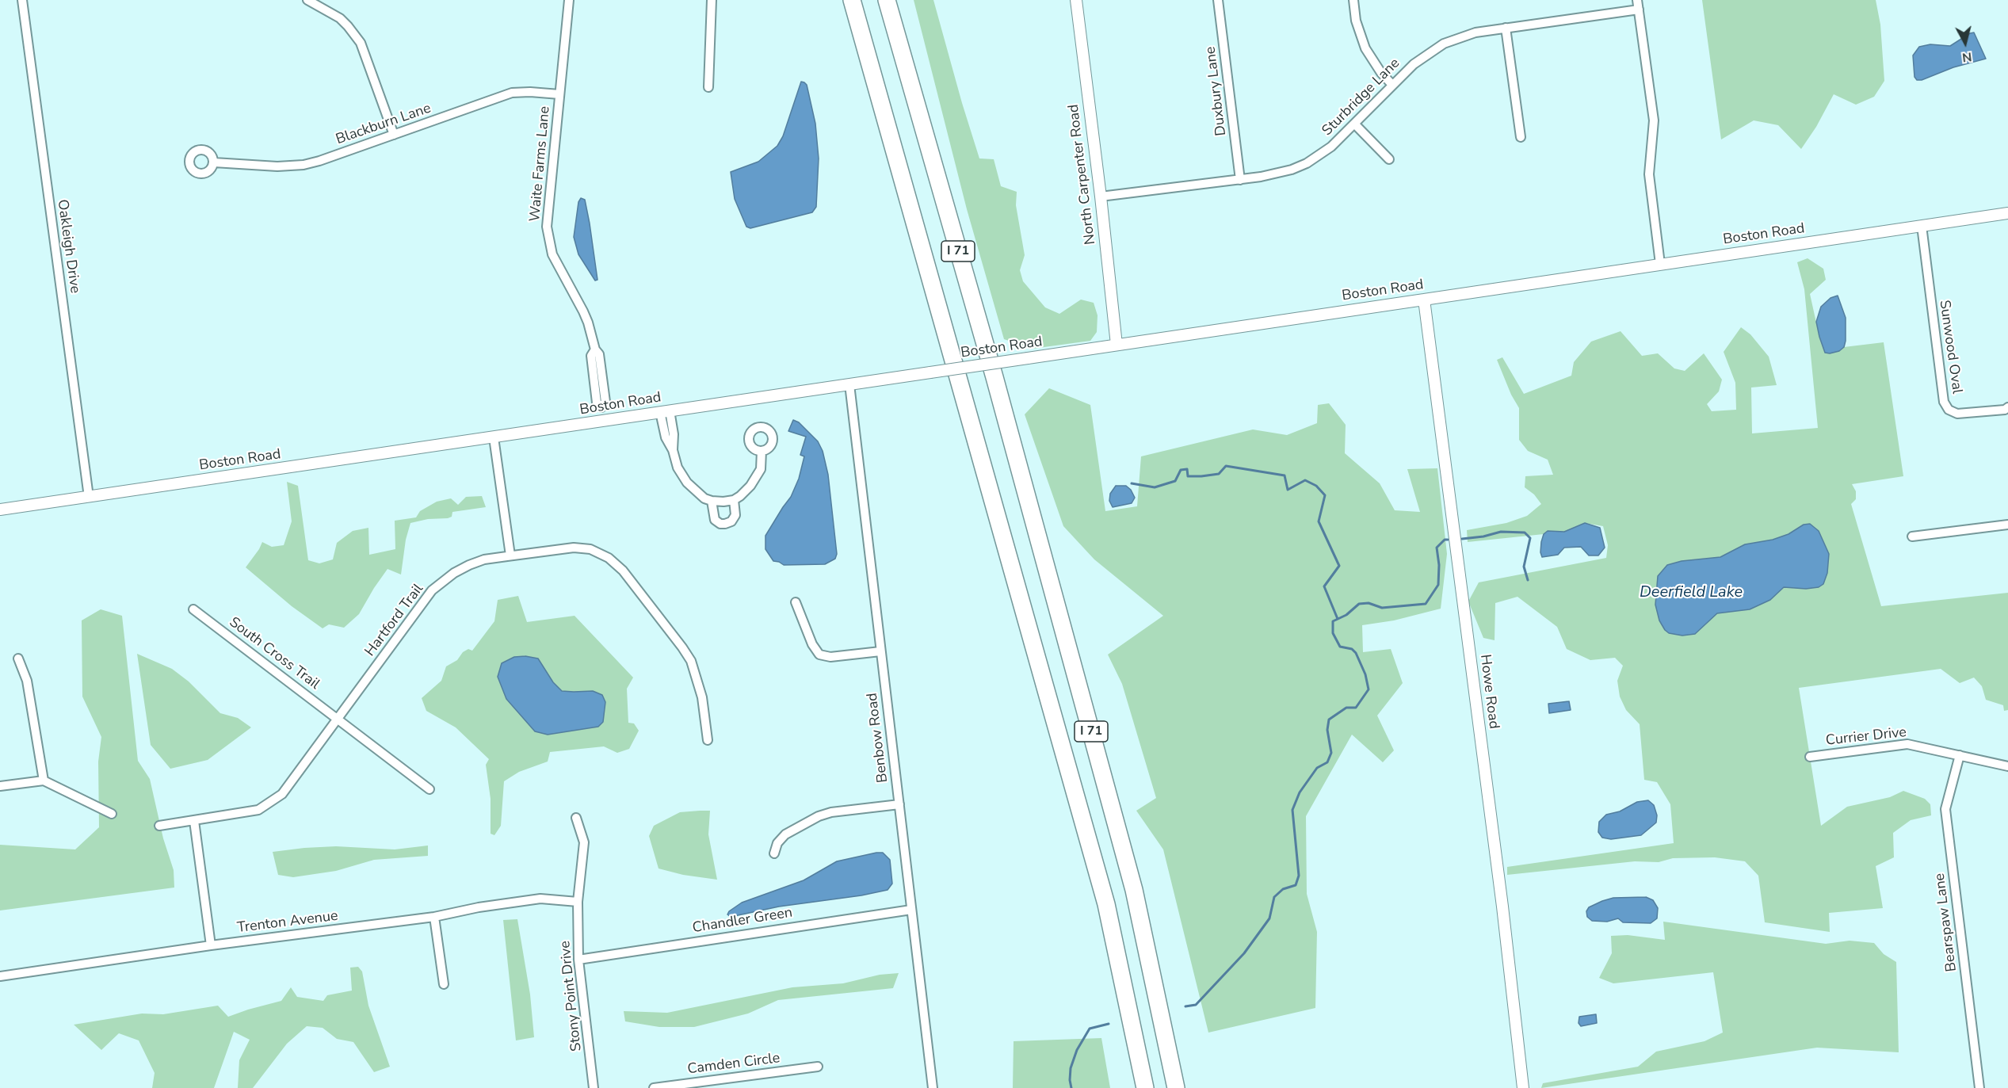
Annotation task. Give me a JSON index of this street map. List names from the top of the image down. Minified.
{"streets":{"highway":["I 71"],"street":["Duxbury Lane","Sturbridge Lane","Blackburn Lane","Waite Farms Lane","North Carpenter Road","Boston Road","Oakleigh Drive","Sunwood Oval","Hartford Trail","South Cross Trail","Howe Road","Currier Drive","Benbow Road","Chandler Green","Trenton Avenue","Bearspaw Lane","Stony Point Drive","Camden Circle"]},"crossings":[["Duxbury Lane","Sturbridge Lane"],["Sturbridge Lane","North Carpenter Road"],["Blackburn Lane","Waite Farms Lane"],["Waite Farms Lane","Boston Road"],["North Carpenter Road","Boston Road"],["Boston Road","Oakleigh Drive"],["Boston Road","Sunwood Oval"],["Boston Road","Howe Road"],["Boston Road","Benbow Road"],["Hartford Trail","South Cross Trail"],["Currier Drive","Bearspaw Lane"],["Benbow Road","Chandler Green"],["Chandler Green","Stony Point Drive"],["Trenton Avenue","Stony Point Drive"]],"water":["Deerfield Lake"],"north":"bottom"}
